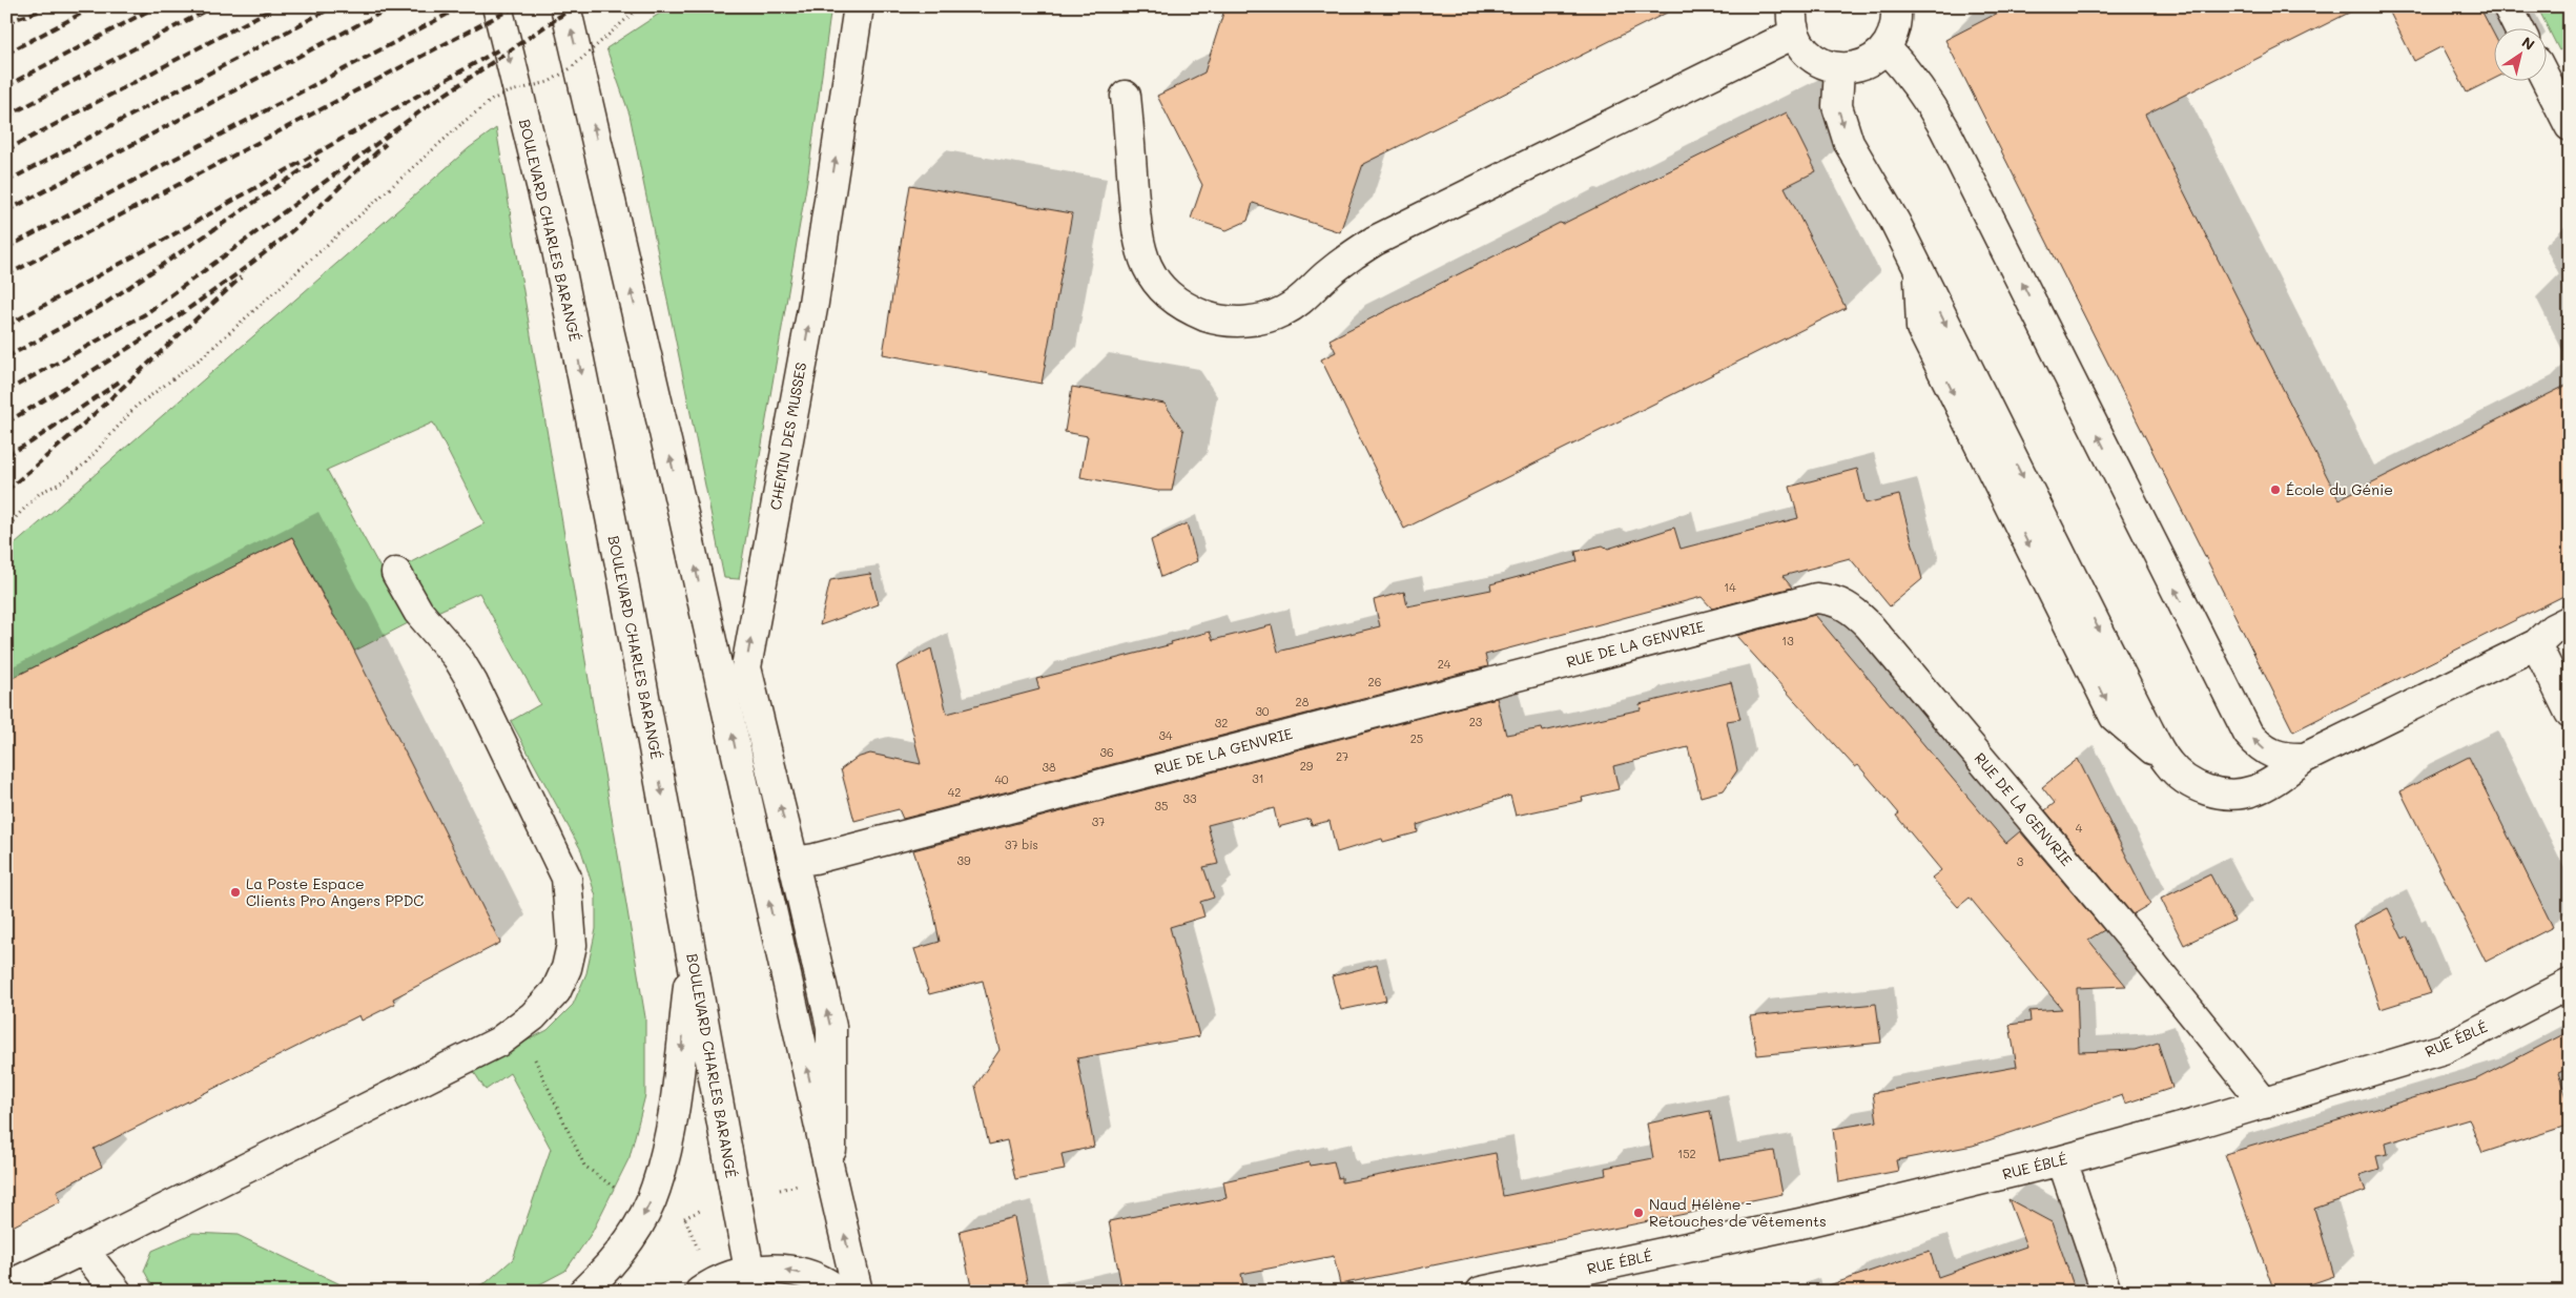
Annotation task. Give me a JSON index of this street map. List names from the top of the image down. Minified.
{"streets":{"main road":["BOULEVARD CHARLES BARANGÉ","CHEMIN DES MUSSES","RUE DE LA GENVRIE","RUE ÉBLÉ"]},"crossings":[["CHEMIN DES MUSSES","RUE DE LA GENVRIE"],["RUE DE LA GENVRIE","RUE ÉBLÉ"]],"places":["École du Génie","La Poste Espace Clients Pro Angers PPDC","Naud Hélène - Retouches de vêtements"],"house_numbers":["14","13","24","26","28","30","23","32","34","25","36","27","29","38","31","40","42","33","35","37","4","37 bis","39","3","152"],"north":"top right"}
